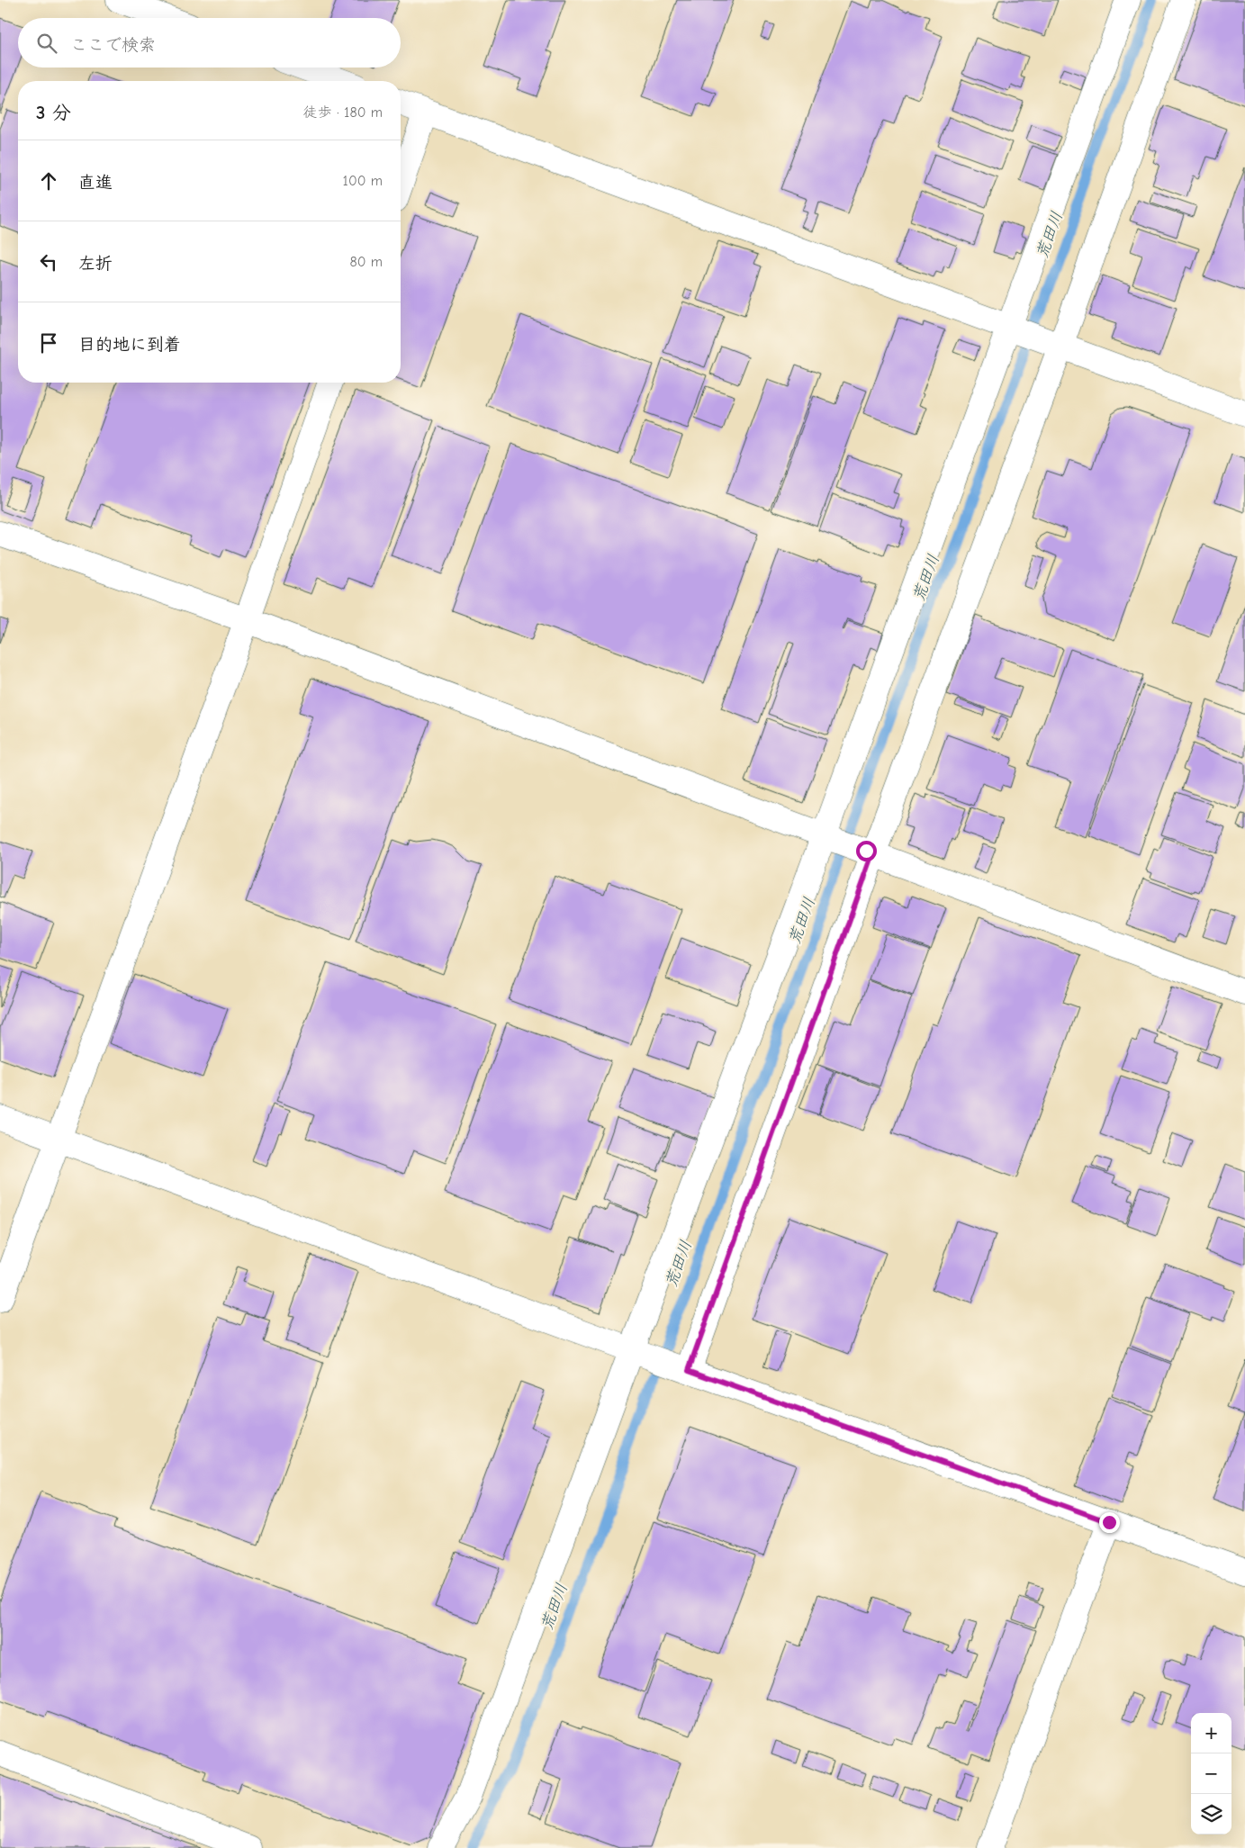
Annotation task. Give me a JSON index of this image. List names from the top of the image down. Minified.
{"water":["荒田川"],"page":{"search":"ここで検索","heading":["3 分","徒歩 · 180 m"],"list":[["直進","100 m"],["左折","80 m"],"目的地に到着"],"map_buttons":["+","−"]}}
